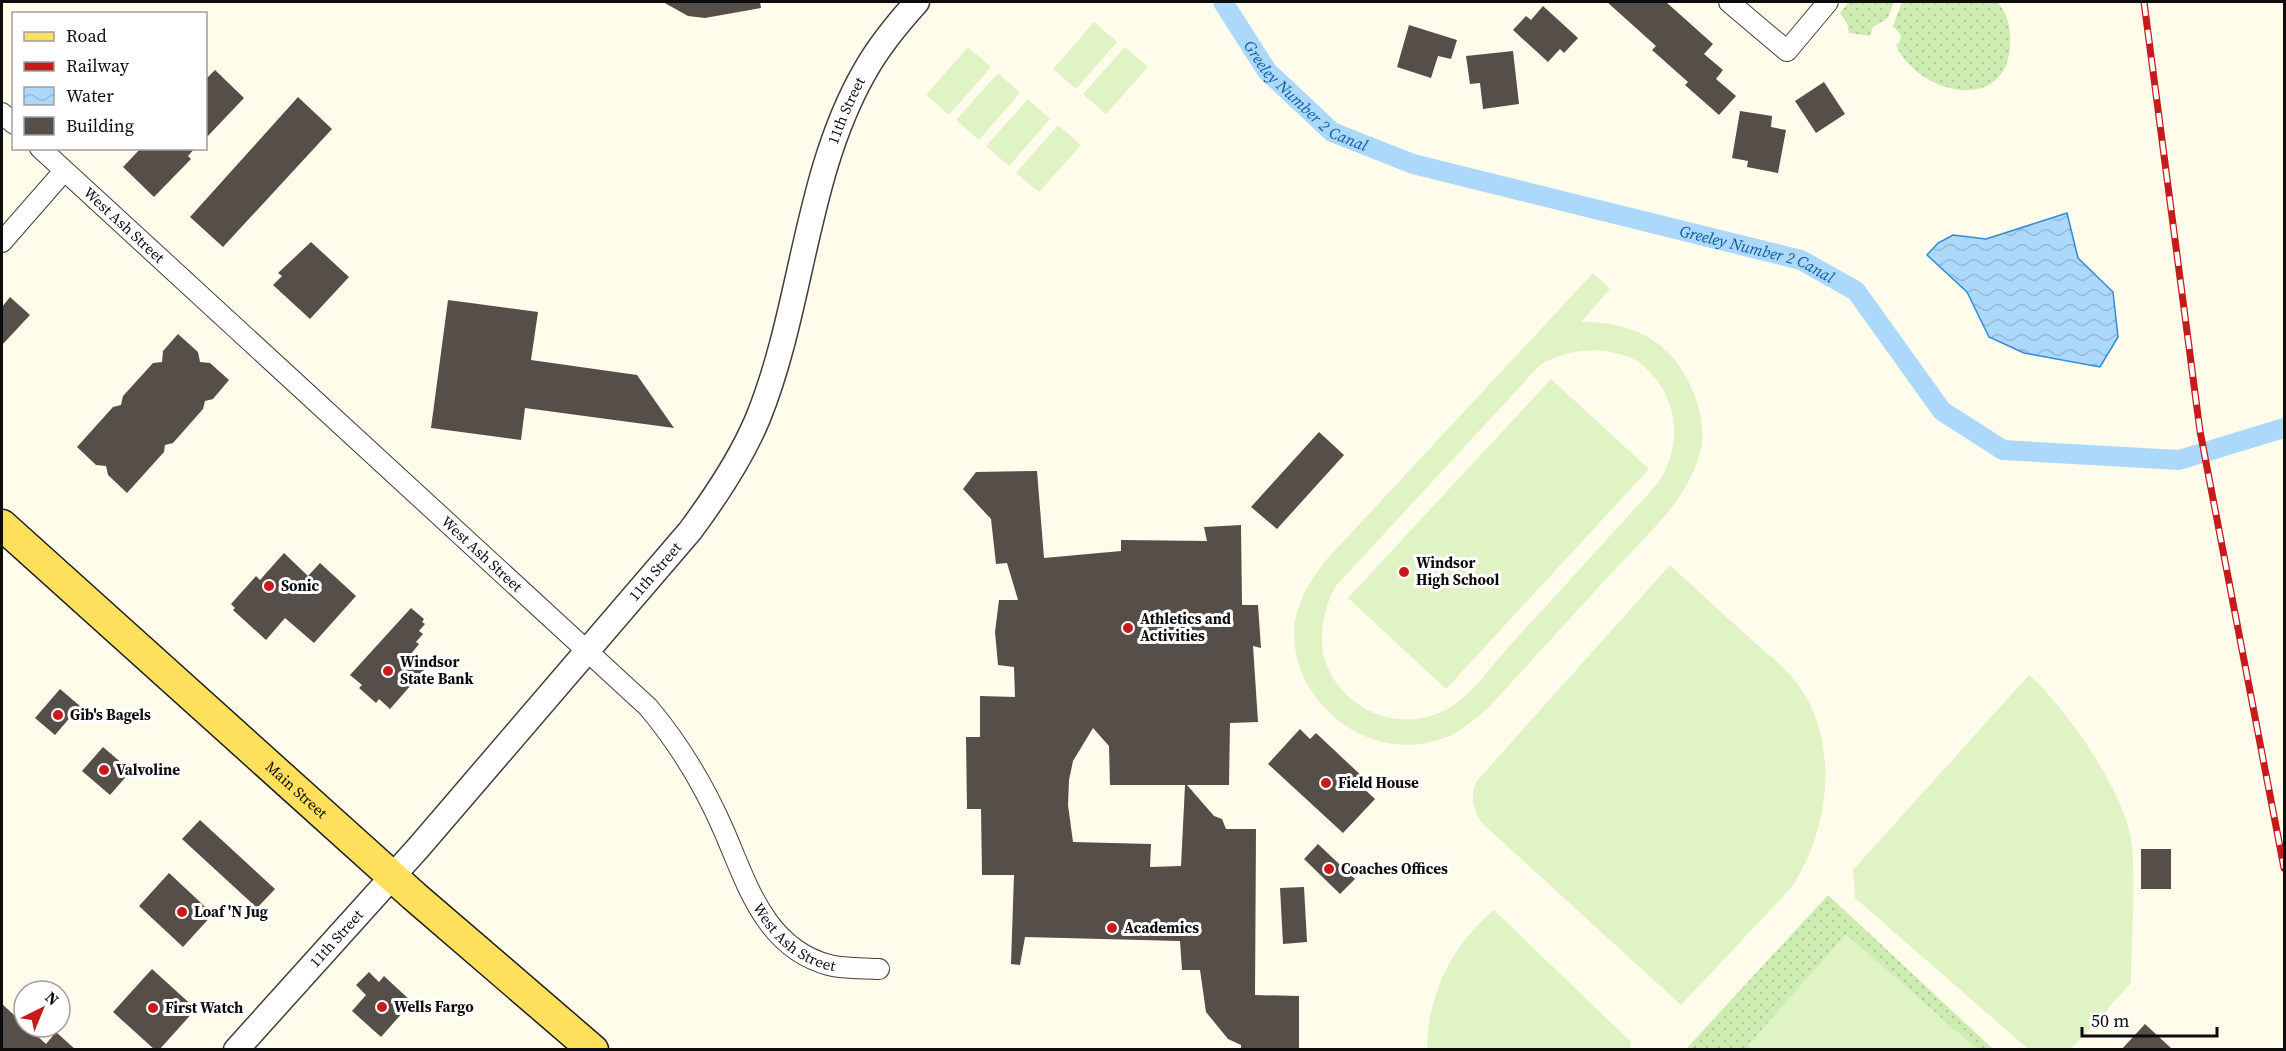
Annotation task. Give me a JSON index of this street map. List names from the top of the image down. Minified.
{"streets":{"main road":["Main Street"],"street":["11th Street","West Ash Street"]},"crossings":[["11th Street","West Ash Street"],["11th Street","Main Street"]],"water":["Greeley Number 2 Canal"],"places":["Windsor High School","Sonic","Athletics and Activities","Windsor State Bank","Gib's Bagels","Valvoline","Field House","Coaches Offices","Loaf 'N Jug","Academics","Wells Fargo","First Watch"],"legend":["Road","Railway","Water","Building"],"scale_bar":"50 m","north":"top right"}
